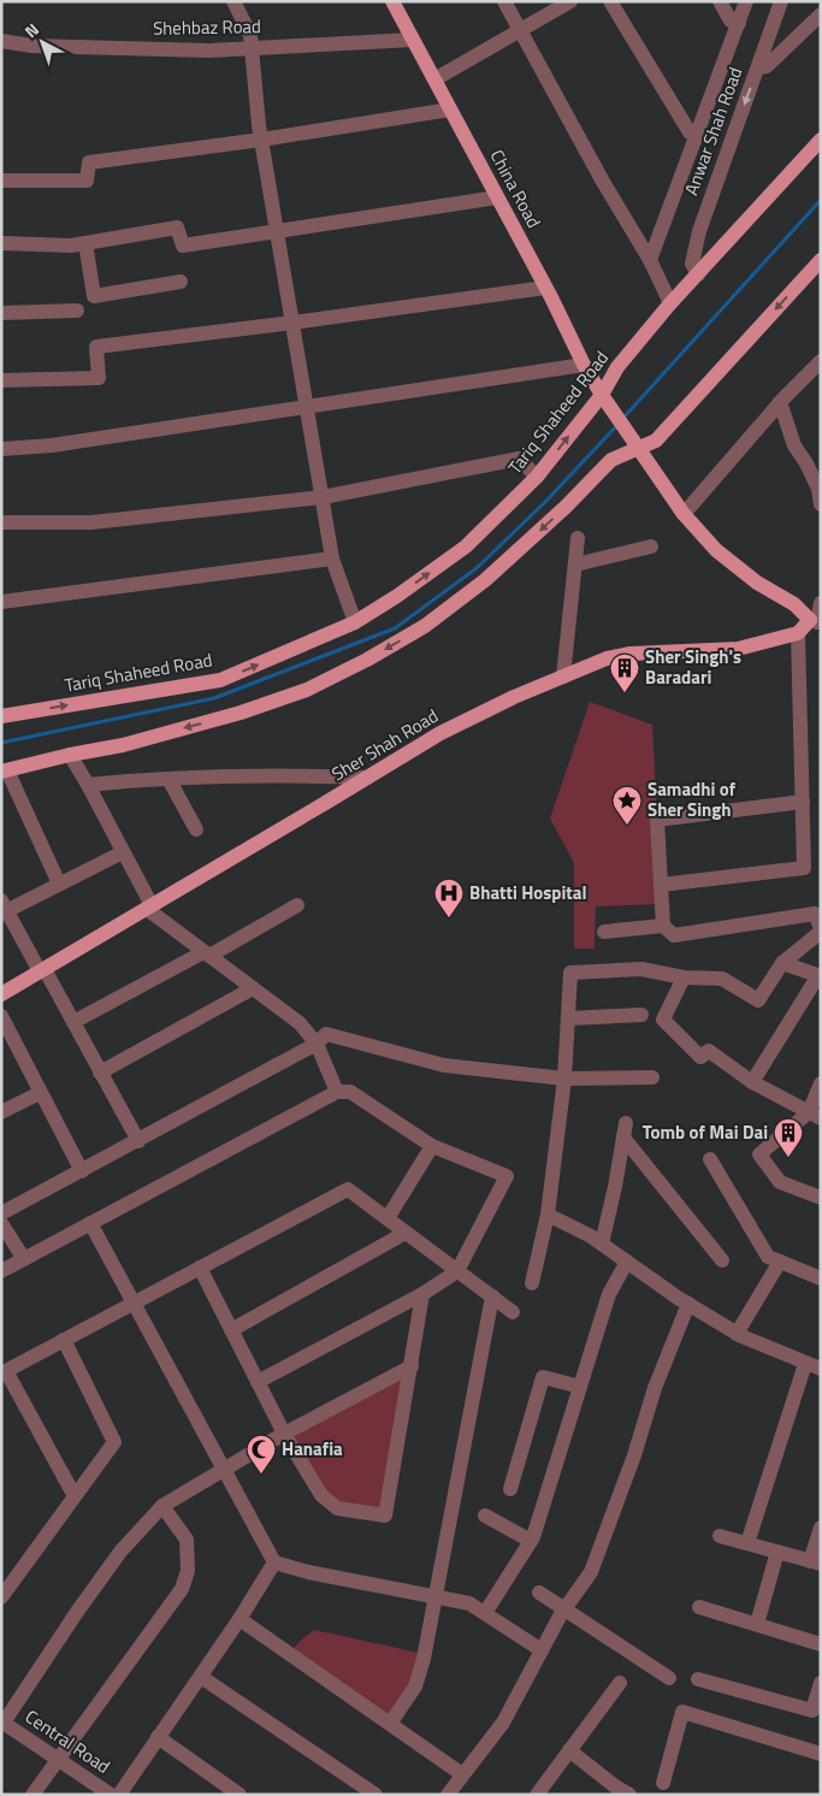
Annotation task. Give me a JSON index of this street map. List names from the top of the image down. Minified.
{"streets":{"main road":["China Road","Tariq Shaheed Road","Sher Shah Road"],"street":["Shehbaz Road","Anwar Shah Road","Central Road"]},"crossings":[["Shehbaz Road","China Road"],["Anwar Shah Road","Tariq Shaheed Road"],["China Road","Tariq Shaheed Road"]],"places":{"building":["Sher Singh's Baradari","Tomb of Mai Dai"],"place":["Samadhi of Sher Singh"],"hospital":["Bhatti Hospital"],"mosque":["Hanafia"]},"north":"top left"}
